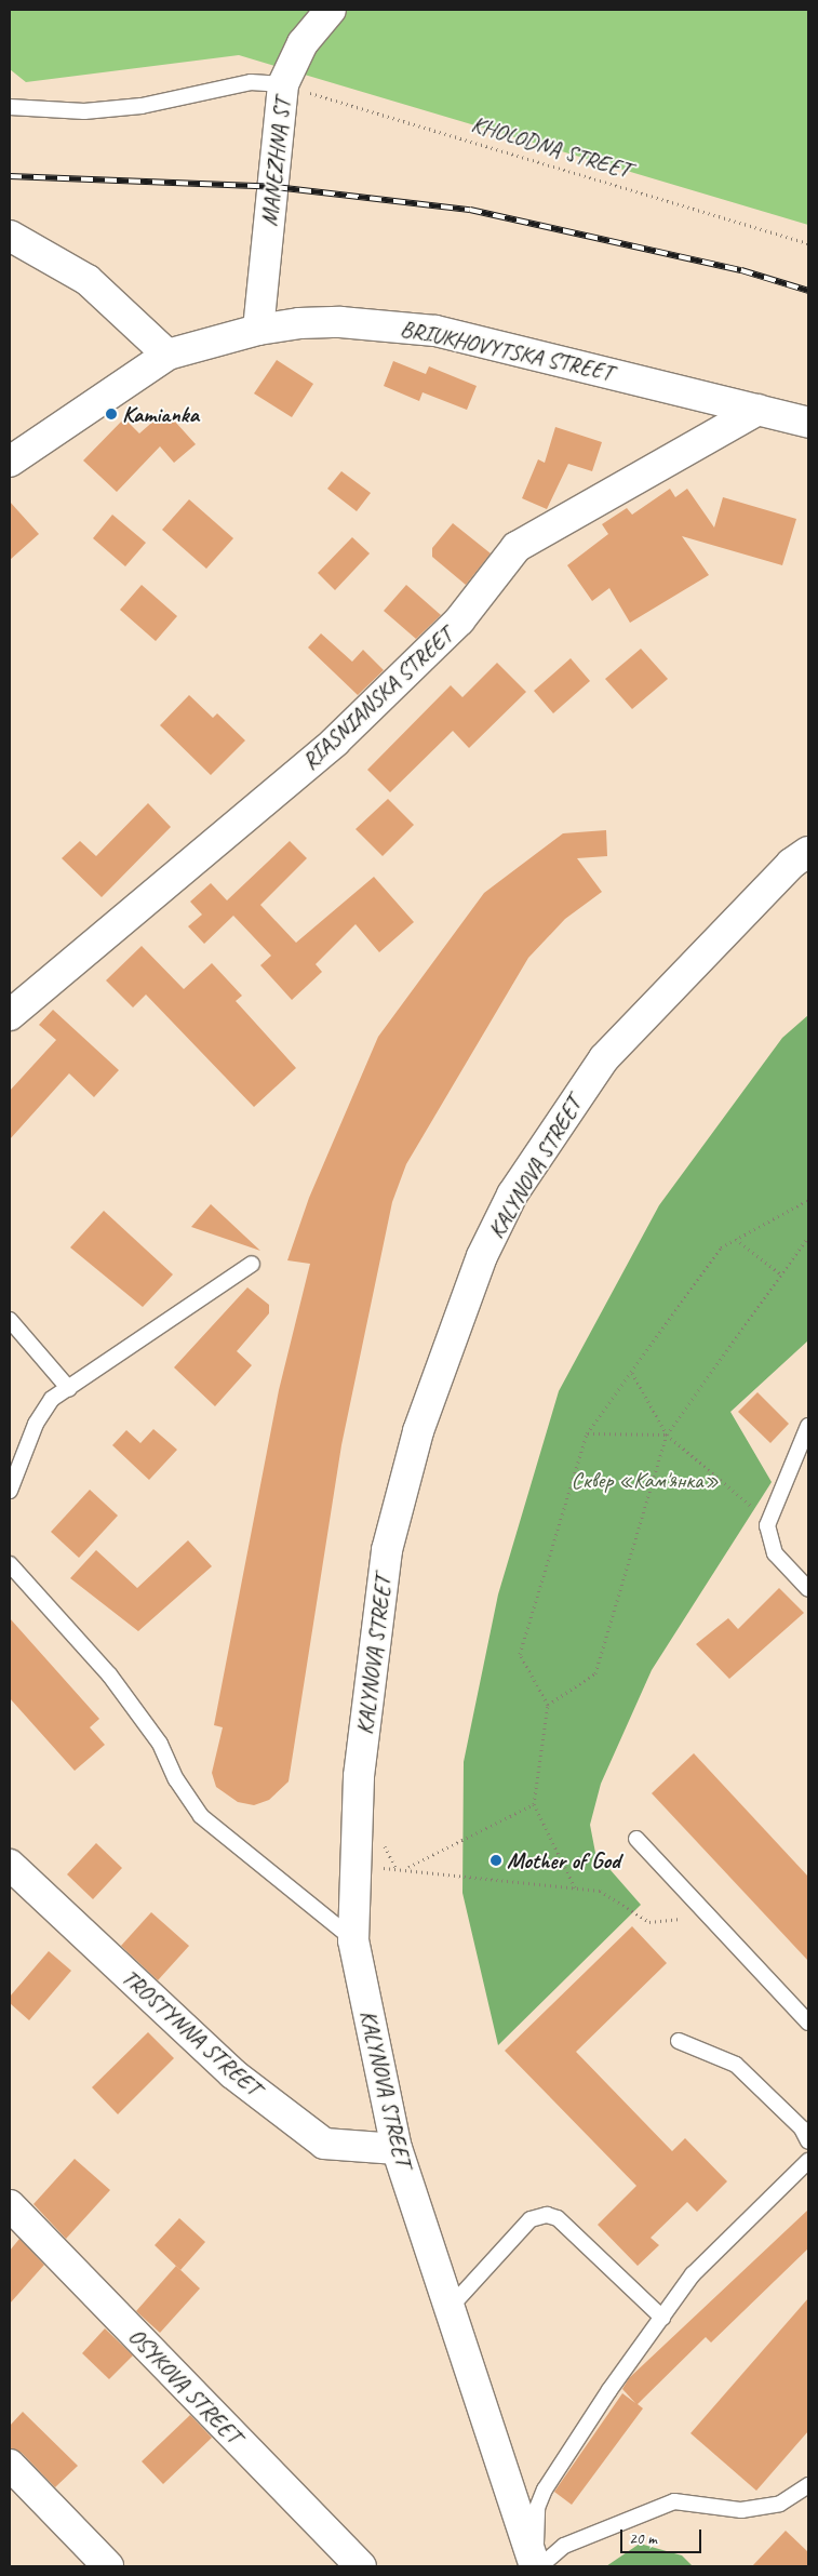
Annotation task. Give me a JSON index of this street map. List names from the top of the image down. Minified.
{"streets":{"street":["MANEZHNA ST","BRIUKHOVYTSKA STREET","RIASNIANSKA STREET","KALYNOVA STREET","TROSTYNNA STREET","OSYKOVA STREET"],"path":["KHOLODNA STREET"]},"crossings":[["KHOLODNA STREET","MANEZHNA ST"],["MANEZHNA ST","BRIUKHOVYTSKA STREET"],["BRIUKHOVYTSKA STREET","RIASNIANSKA STREET"],["KALYNOVA STREET","TROSTYNNA STREET"]],"parks":["Сквер «Кам'янка»"],"places":["Kamianka","Mother of God"],"scale_bar":"20 m"}
